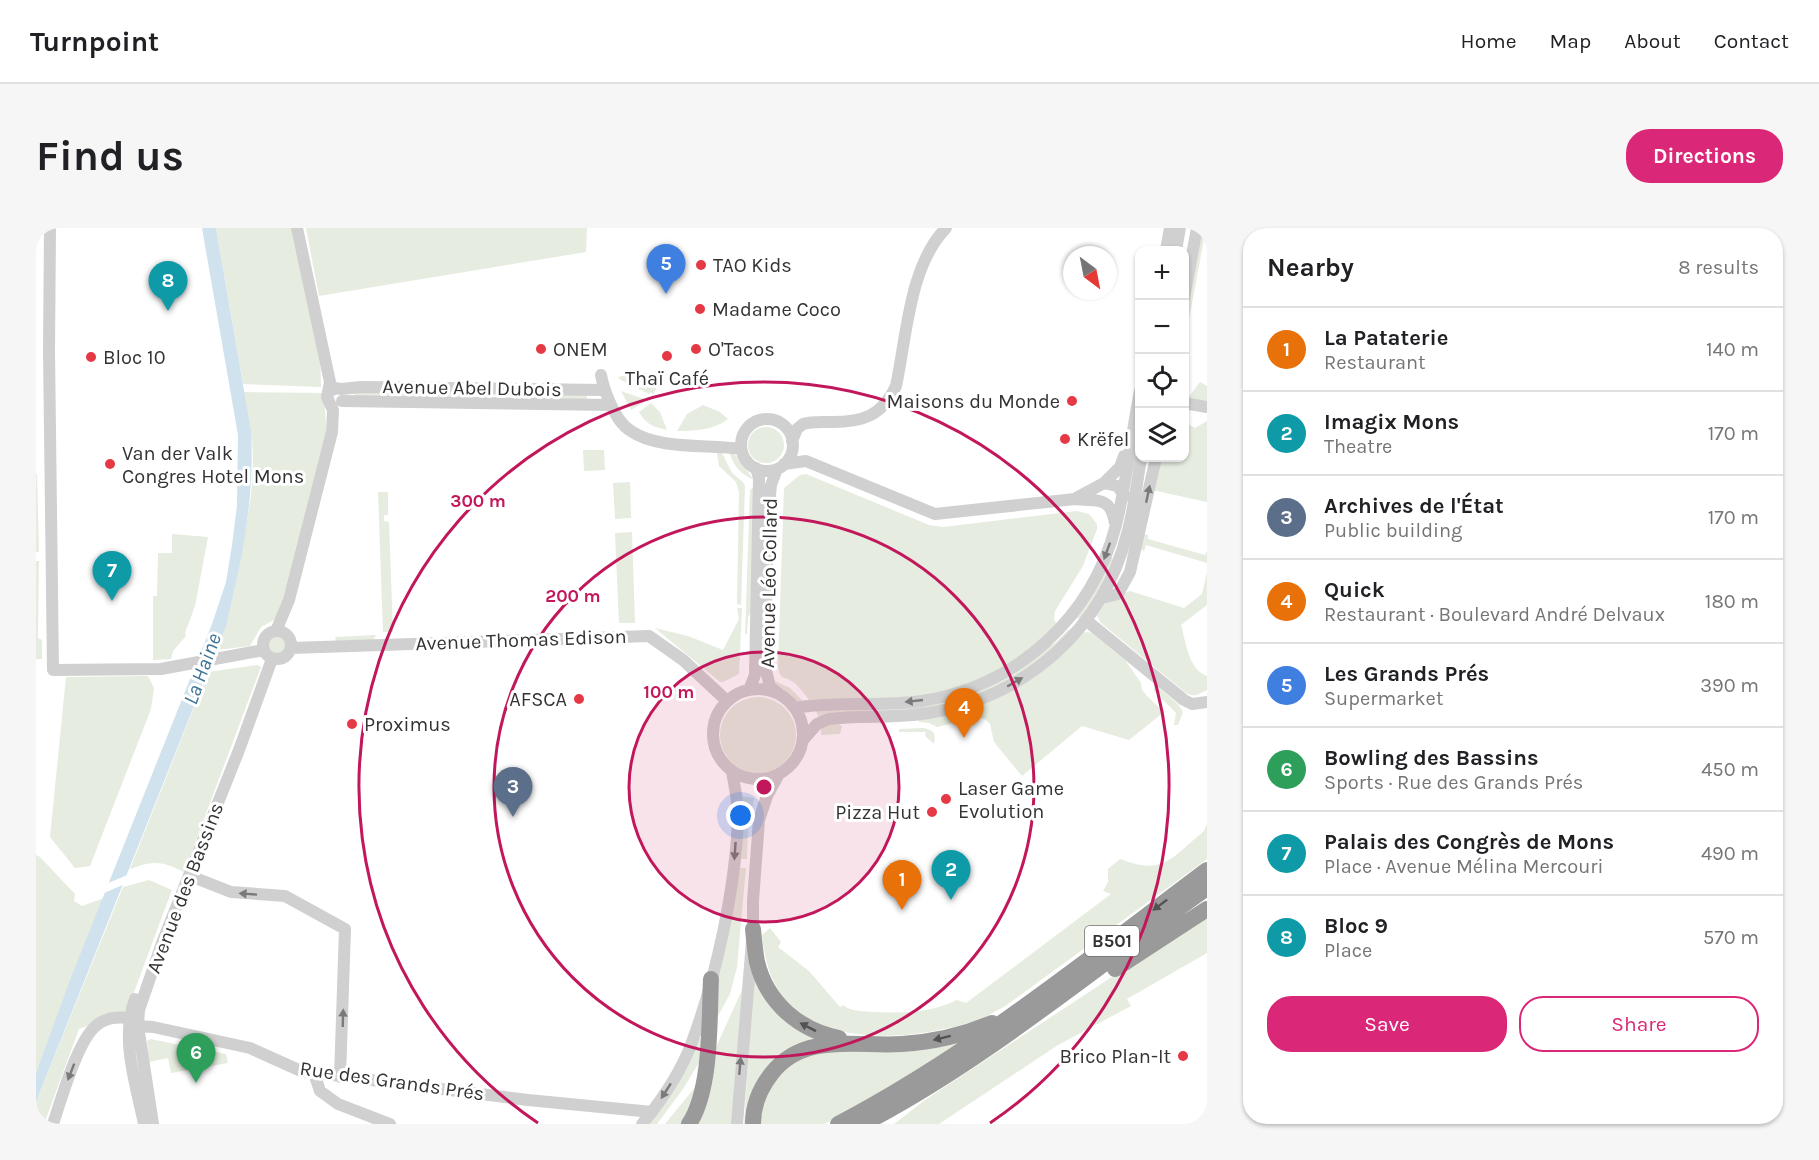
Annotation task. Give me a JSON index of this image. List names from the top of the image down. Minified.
{"streets":{"highway":["B501"],"street":["Avenue Abel Dubois","Avenue Léo Collard","Avenue Thomas Edison","Avenue des Bassins","Rue des Grands Prés"]},"crossings":[["Avenue Abel Dubois","Avenue des Bassins"],["Avenue Léo Collard","Avenue Thomas Edison"],["Avenue Thomas Edison","Avenue des Bassins"],["Avenue des Bassins","Rue des Grands Prés"]],"water":["La Haine"],"places":["TAO Kids","Madame Coco","ONEM","O'Tacos","Thaï Café","Bloc 10","Maisons du Monde","Krëfel","Van der Valk Congres Hotel Mons","AFSCA","Proximus","Laser Game Evolution","Pizza Hut","Brico Plan-It"],"north":"bottom right","page":{"header":"Turnpoint","nav":["Home","Map","About","Contact"],"buttons":["Directions",["Save","Share"]],"title":"Find us","heading":["Nearby","8 results"],"pins":["5","8","7","4","3","2","1","6"],"map_buttons":["+","−"],"list":[{"mark":"1","name":"La Pataterie","note":"Restaurant","value":"140 m"},{"mark":"2","name":"Imagix Mons","note":"Theatre","value":"170 m"},{"mark":"3","name":"Archives de l'État","note":"Public building","value":"170 m"},{"mark":"4","name":"Quick","note":"Restaurant · Boulevard André Delvaux","value":"180 m"},{"mark":"5","name":"Les Grands Prés","note":"Supermarket","value":"390 m"},{"mark":"6","name":"Bowling des Bassins","note":"Sports · Rue des Grands Prés","value":"450 m"},{"mark":"7","name":"Palais des Congrès de Mons","note":"Place · Avenue Mélina Mercouri","value":"490 m"},{"mark":"8","name":"Bloc 9","note":"Place","value":"570 m"}]},"rings":["300 m","200 m","100 m"]}
